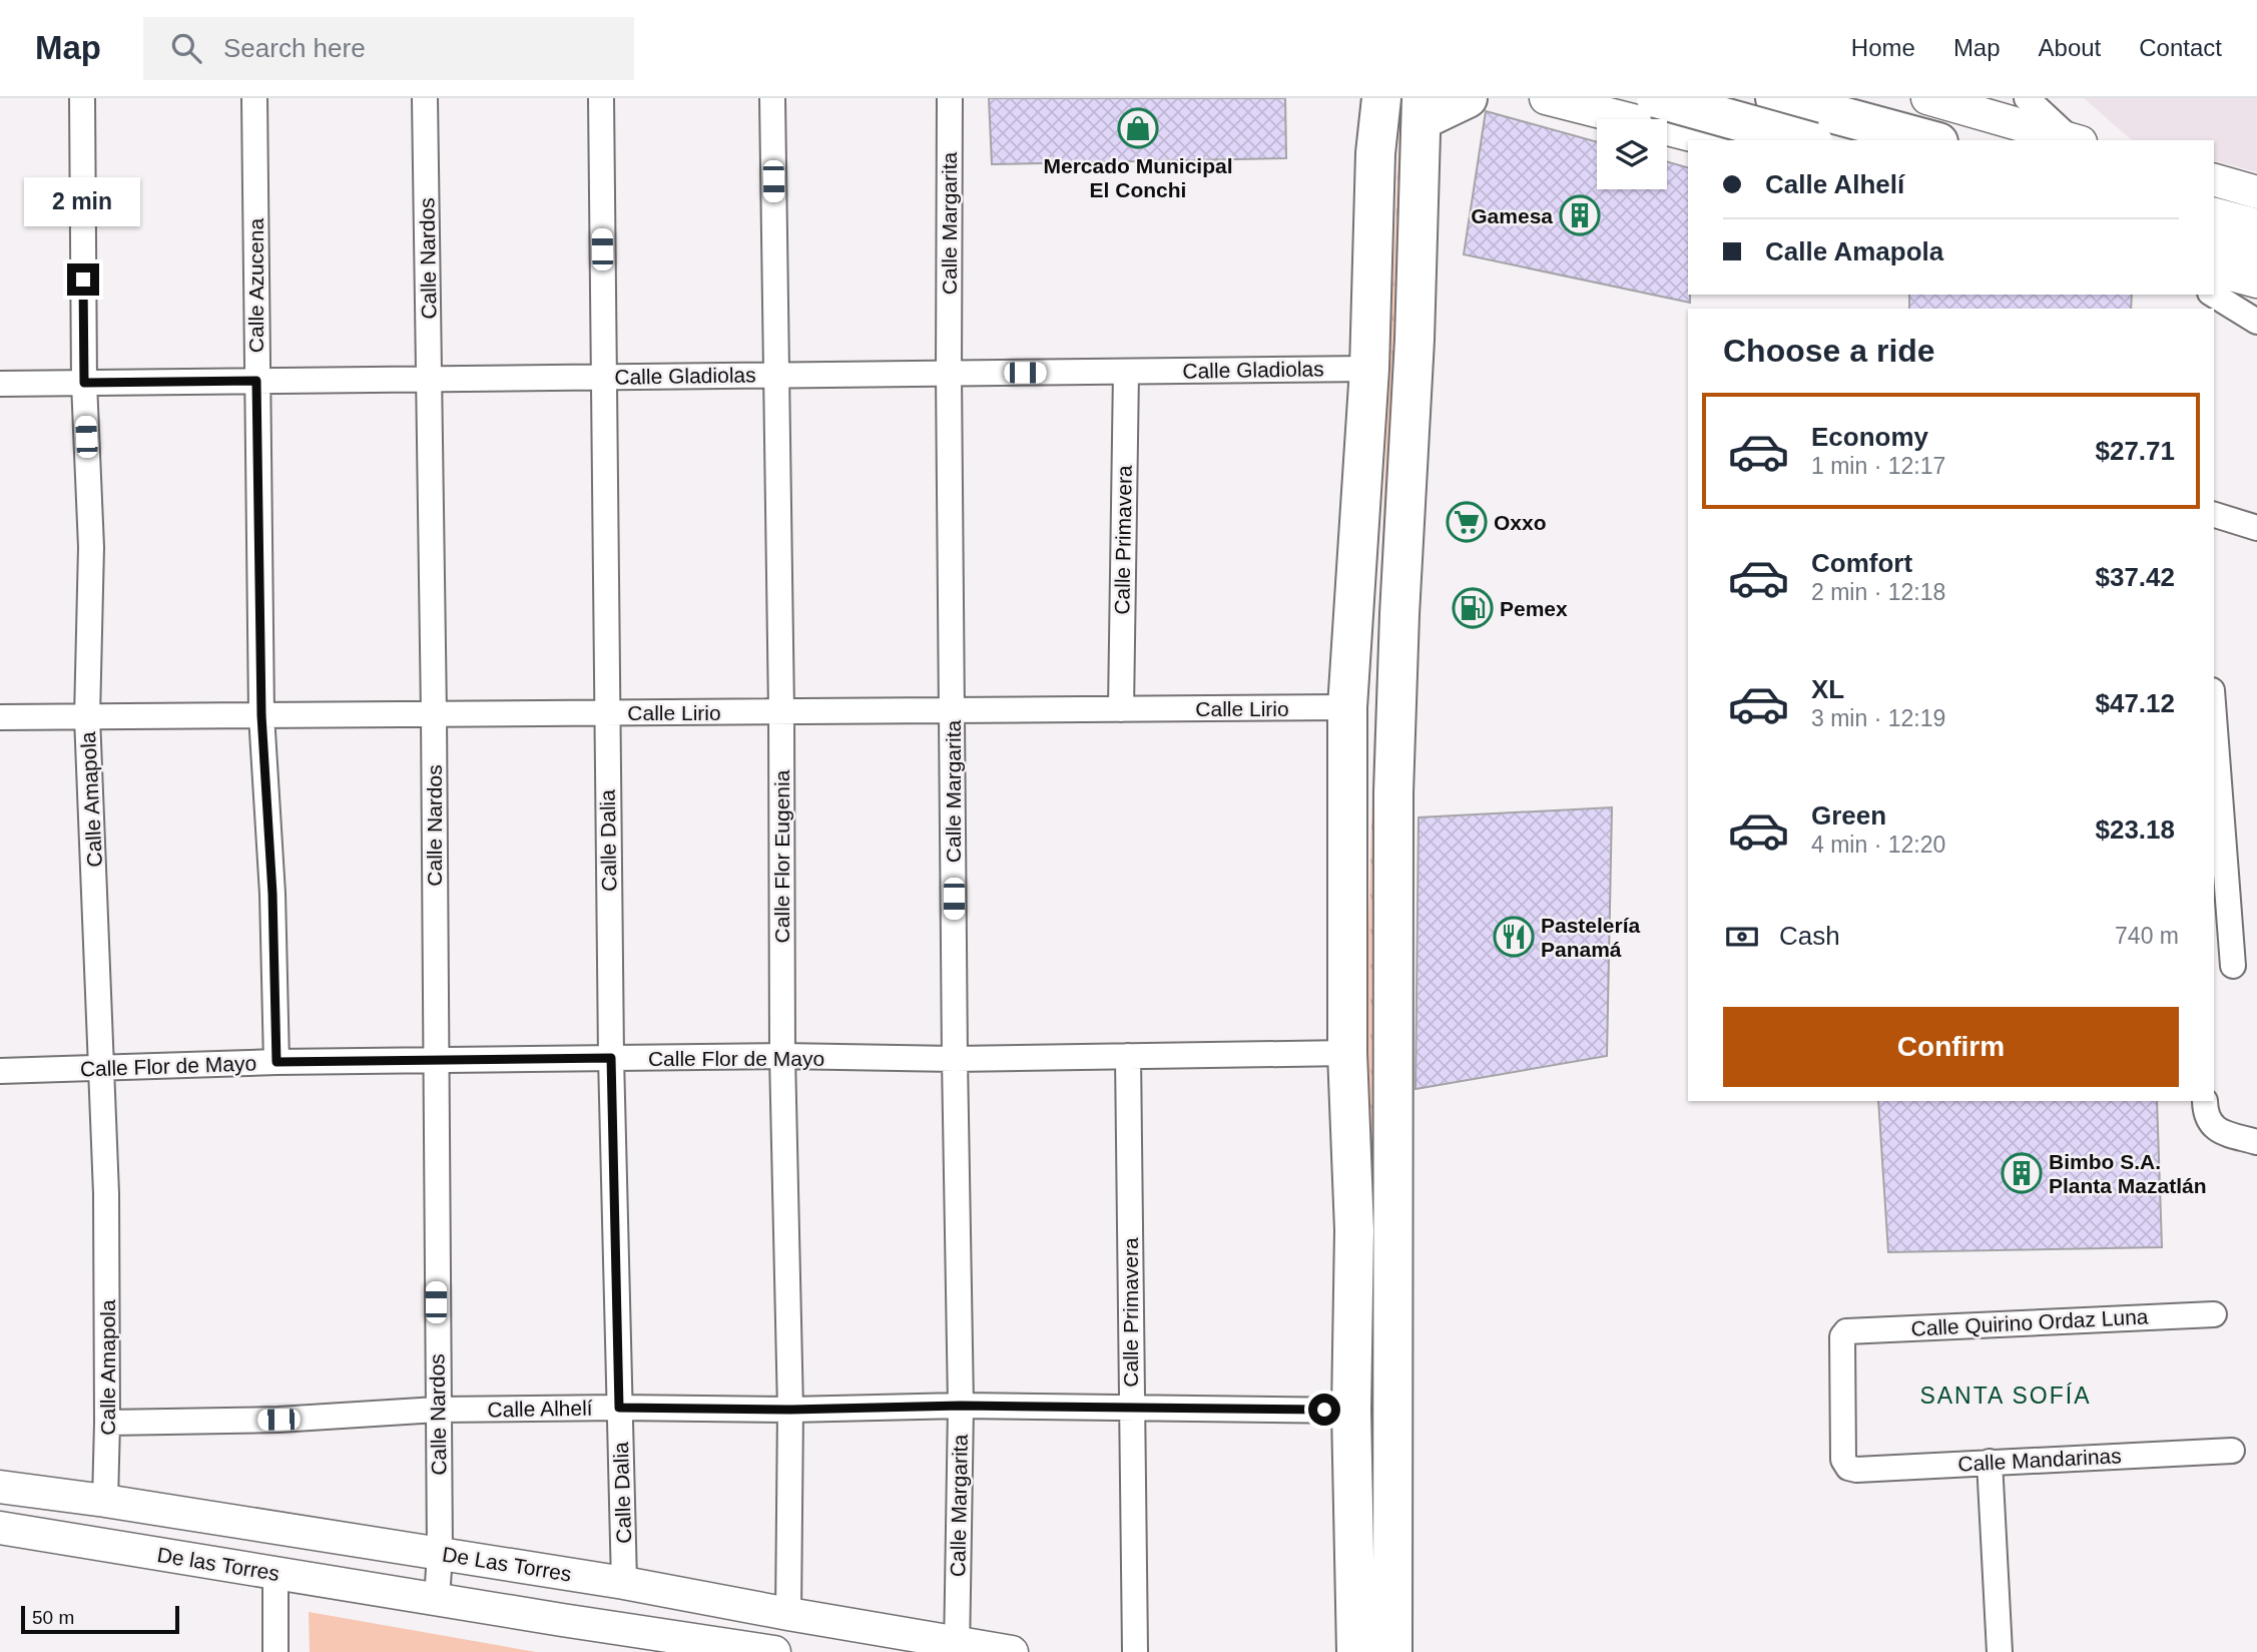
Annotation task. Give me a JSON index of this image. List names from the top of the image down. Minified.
{"streets":{"street":["Calle Margarita","Calle Nardos","Calle Azucena","Calle Gladiolas","Calle Primavera","Calle Lirio","Calle Amapola","Calle Dalia","Calle Flor Eugenia","Calle Flor de Mayo","Calle Quirino Ordaz Luna","Calle Alhelí","Calle Mandarinas","De las Torres","De Las Torres"]},"crossings":[["Calle Margarita","Calle Gladiolas"],["Calle Margarita","Calle Lirio"],["Calle Margarita","Calle Flor de Mayo"],["Calle Margarita","Calle Alhelí"],["Calle Margarita","De Las Torres"],["Calle Nardos","Calle Gladiolas"],["Calle Nardos","Calle Lirio"],["Calle Nardos","Calle Flor de Mayo"],["Calle Nardos","Calle Alhelí"],["Calle Nardos","De las Torres"],["Calle Nardos","De Las Torres"],["Calle Azucena","Calle Gladiolas"],["Calle Azucena","Calle Lirio"],["Calle Azucena","Calle Flor de Mayo"],["Calle Gladiolas","Calle Primavera"],["Calle Gladiolas","Calle Amapola"],["Calle Gladiolas","Calle Dalia"],["Calle Gladiolas","Calle Flor Eugenia"],["Calle Primavera","Calle Lirio"],["Calle Primavera","Calle Flor de Mayo"],["Calle Primavera","Calle Alhelí"],["Calle Lirio","Calle Amapola"],["Calle Lirio","Calle Dalia"],["Calle Lirio","Calle Flor Eugenia"],["Calle Amapola","Calle Flor de Mayo"],["Calle Amapola","Calle Alhelí"],["Calle Amapola","De Las Torres"],["Calle Dalia","Calle Flor de Mayo"],["Calle Dalia","Calle Alhelí"],["Calle Dalia","De Las Torres"],["Calle Flor Eugenia","Calle Flor de Mayo"],["Calle Flor Eugenia","Calle Alhelí"],["Calle Flor Eugenia","De Las Torres"],["Calle Quirino Ordaz Luna","Calle Mandarinas"],["De las Torres","De Las Torres"]],"districts":["SANTA SOFÍA"],"places":{"shop":["Mercado Municipal El Conchi"],"building":["Gamesa","Bimbo S.A. Planta Mazatlán"],"supermarket":["Oxxo"],"fuel station":["Pemex"],"restaurant":["Pastelería Panamá"]},"scale_bar":"50 m","page":{"header":"Map","search":"Search here","nav":["Home","Map","About","Contact"],"banner":["Calle Alhelí","Calle Amapola"],"bubble":"2 min","heading":"Choose a ride","list":[{"name":"Economy","note":"1 min · 12:17","value":"$27.71"},{"name":"Comfort","note":"2 min · 12:18","value":"$37.42"},{"name":"XL","note":"3 min · 12:19","value":"$47.12"},{"name":"Green","note":"4 min · 12:20","value":"$23.18"}],"pay":["Cash","740 m"],"buttons":"Confirm","scale":"50 m"}}
